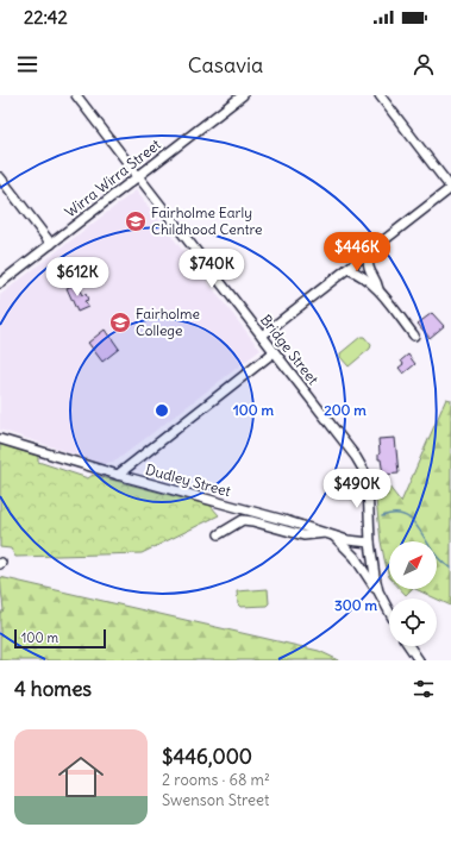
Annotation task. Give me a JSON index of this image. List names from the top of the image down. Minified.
{"streets":{"street":["Wirra Wirra Street","Bridge Street","Dudley Street"]},"crossings":[["Wirra Wirra Street","Bridge Street"],["Bridge Street","Dudley Street"]],"places":{"school or university":["Fairholme Early Childhood Centre","Fairholme College"]},"scale_bar":"100 m","north":"top right","page":{"status":"22:42","header":"Casavia","price":["$446K","$740K","$612K","$490K"],"scale":"100 m","heading":"4 homes","list":[{"name":"$446,000","note":"2 rooms · 68 m² · Swenson Street"}]},"rings":["100 m","200 m","300 m"]}
